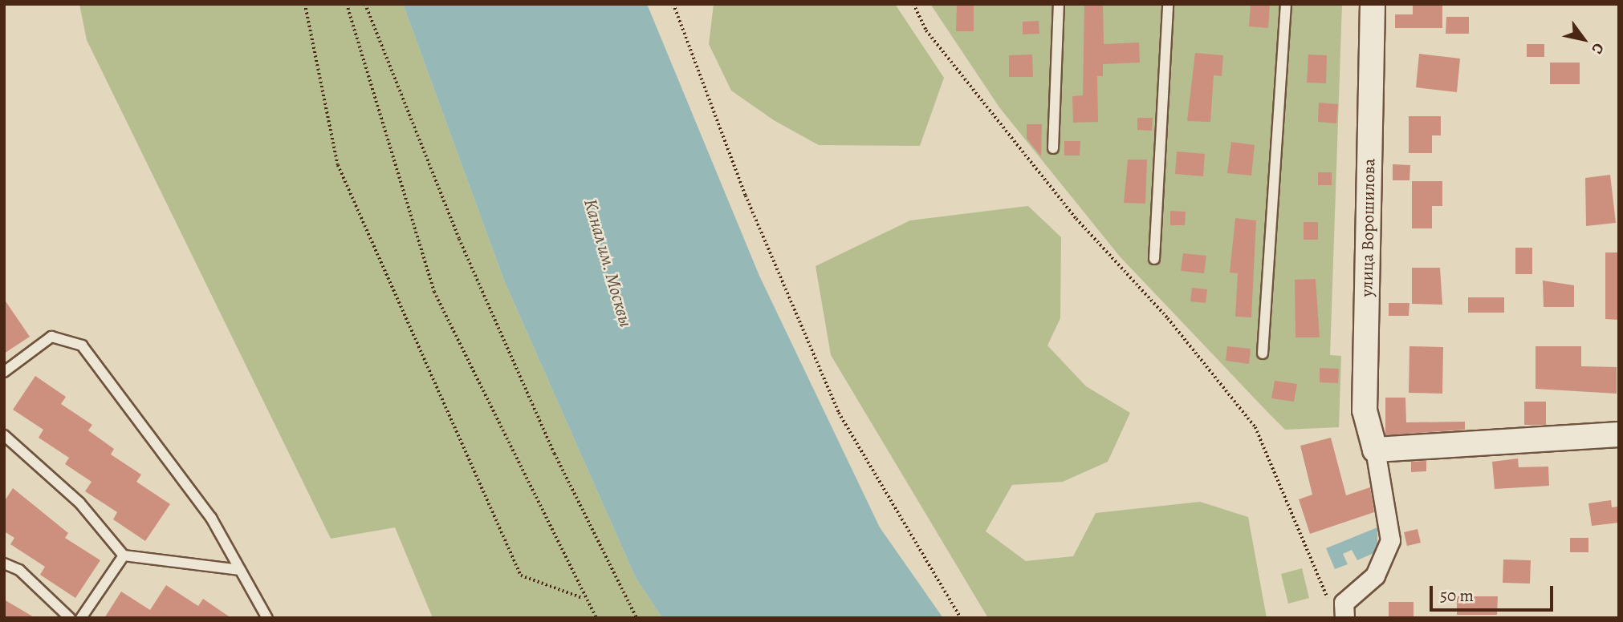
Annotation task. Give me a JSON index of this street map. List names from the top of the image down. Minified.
{"streets":{"street":["улица Ворошилова"]},"water":["Канал им. Москвы"],"scale_bar":"50 m","north":"bottom right"}
